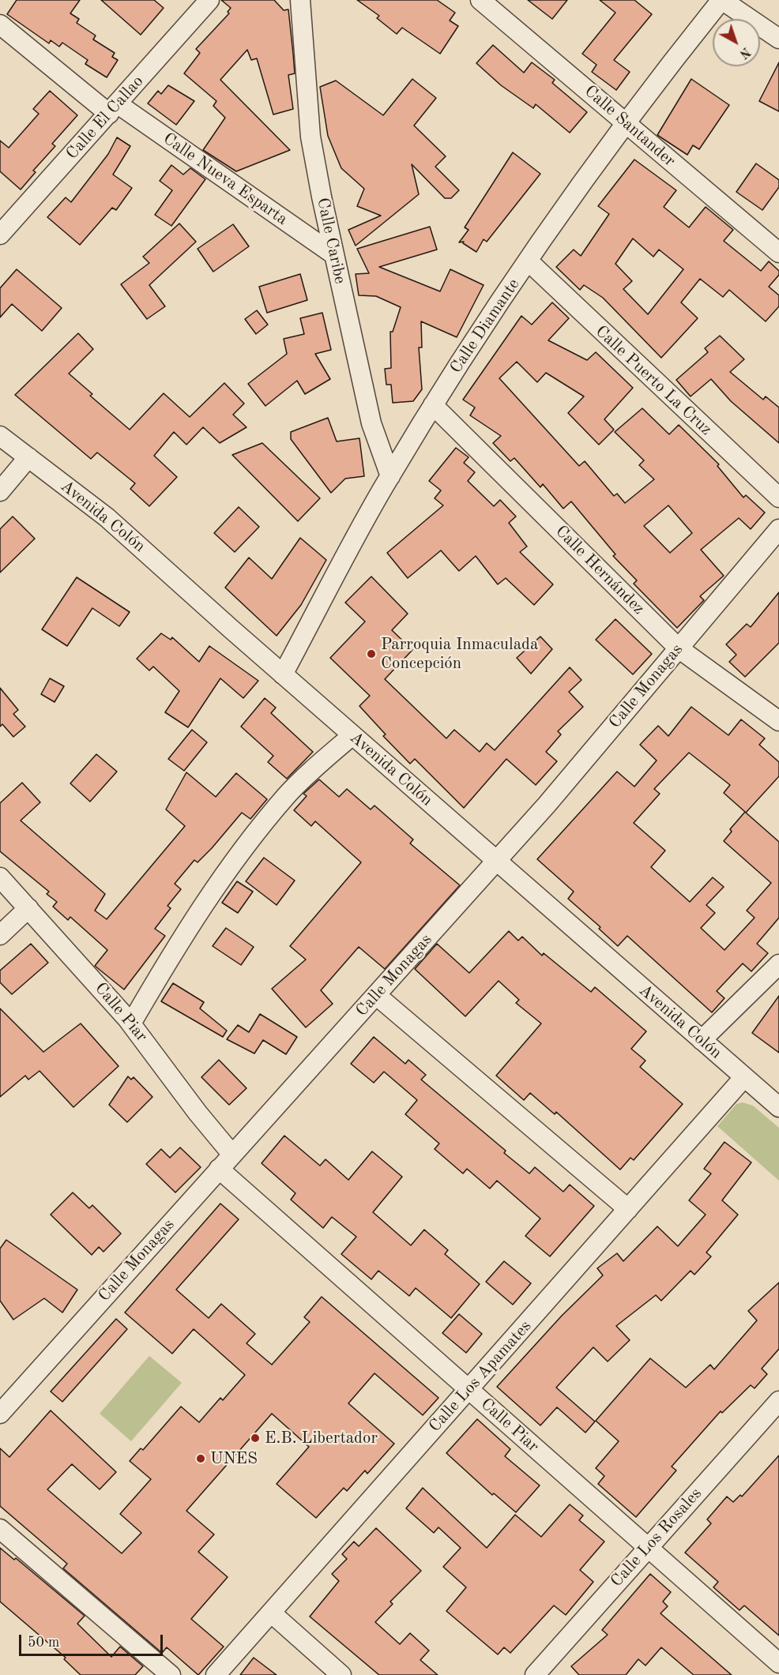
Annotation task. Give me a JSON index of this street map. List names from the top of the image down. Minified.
{"streets":{"street":["Calle El Callao","Calle Santander","Calle Nueva Esparta","Calle Caribe","Calle Diamante","Calle Puerto La Cruz","Avenida Colón","Calle Hernández","Calle Monagas","Calle Piar","Calle Los Apamates","Calle Los Rosales"]},"crossings":[["Calle El Callao","Calle Nueva Esparta"],["Calle Santander","Calle Diamante"],["Calle Nueva Esparta","Calle Caribe"],["Calle Caribe","Calle Diamante"],["Calle Diamante","Calle Puerto La Cruz"],["Calle Diamante","Avenida Colón"],["Calle Diamante","Calle Hernández"],["Avenida Colón","Calle Monagas"],["Avenida Colón","Calle Los Apamates"],["Calle Hernández","Calle Monagas"],["Calle Monagas","Calle Piar"],["Calle Piar","Calle Los Apamates"],["Calle Piar","Calle Los Rosales"]],"places":["Parroquia Inmaculada Concepción","E.B. Libertador","UNES"],"scale_bar":"50 m","north":"bottom right"}
